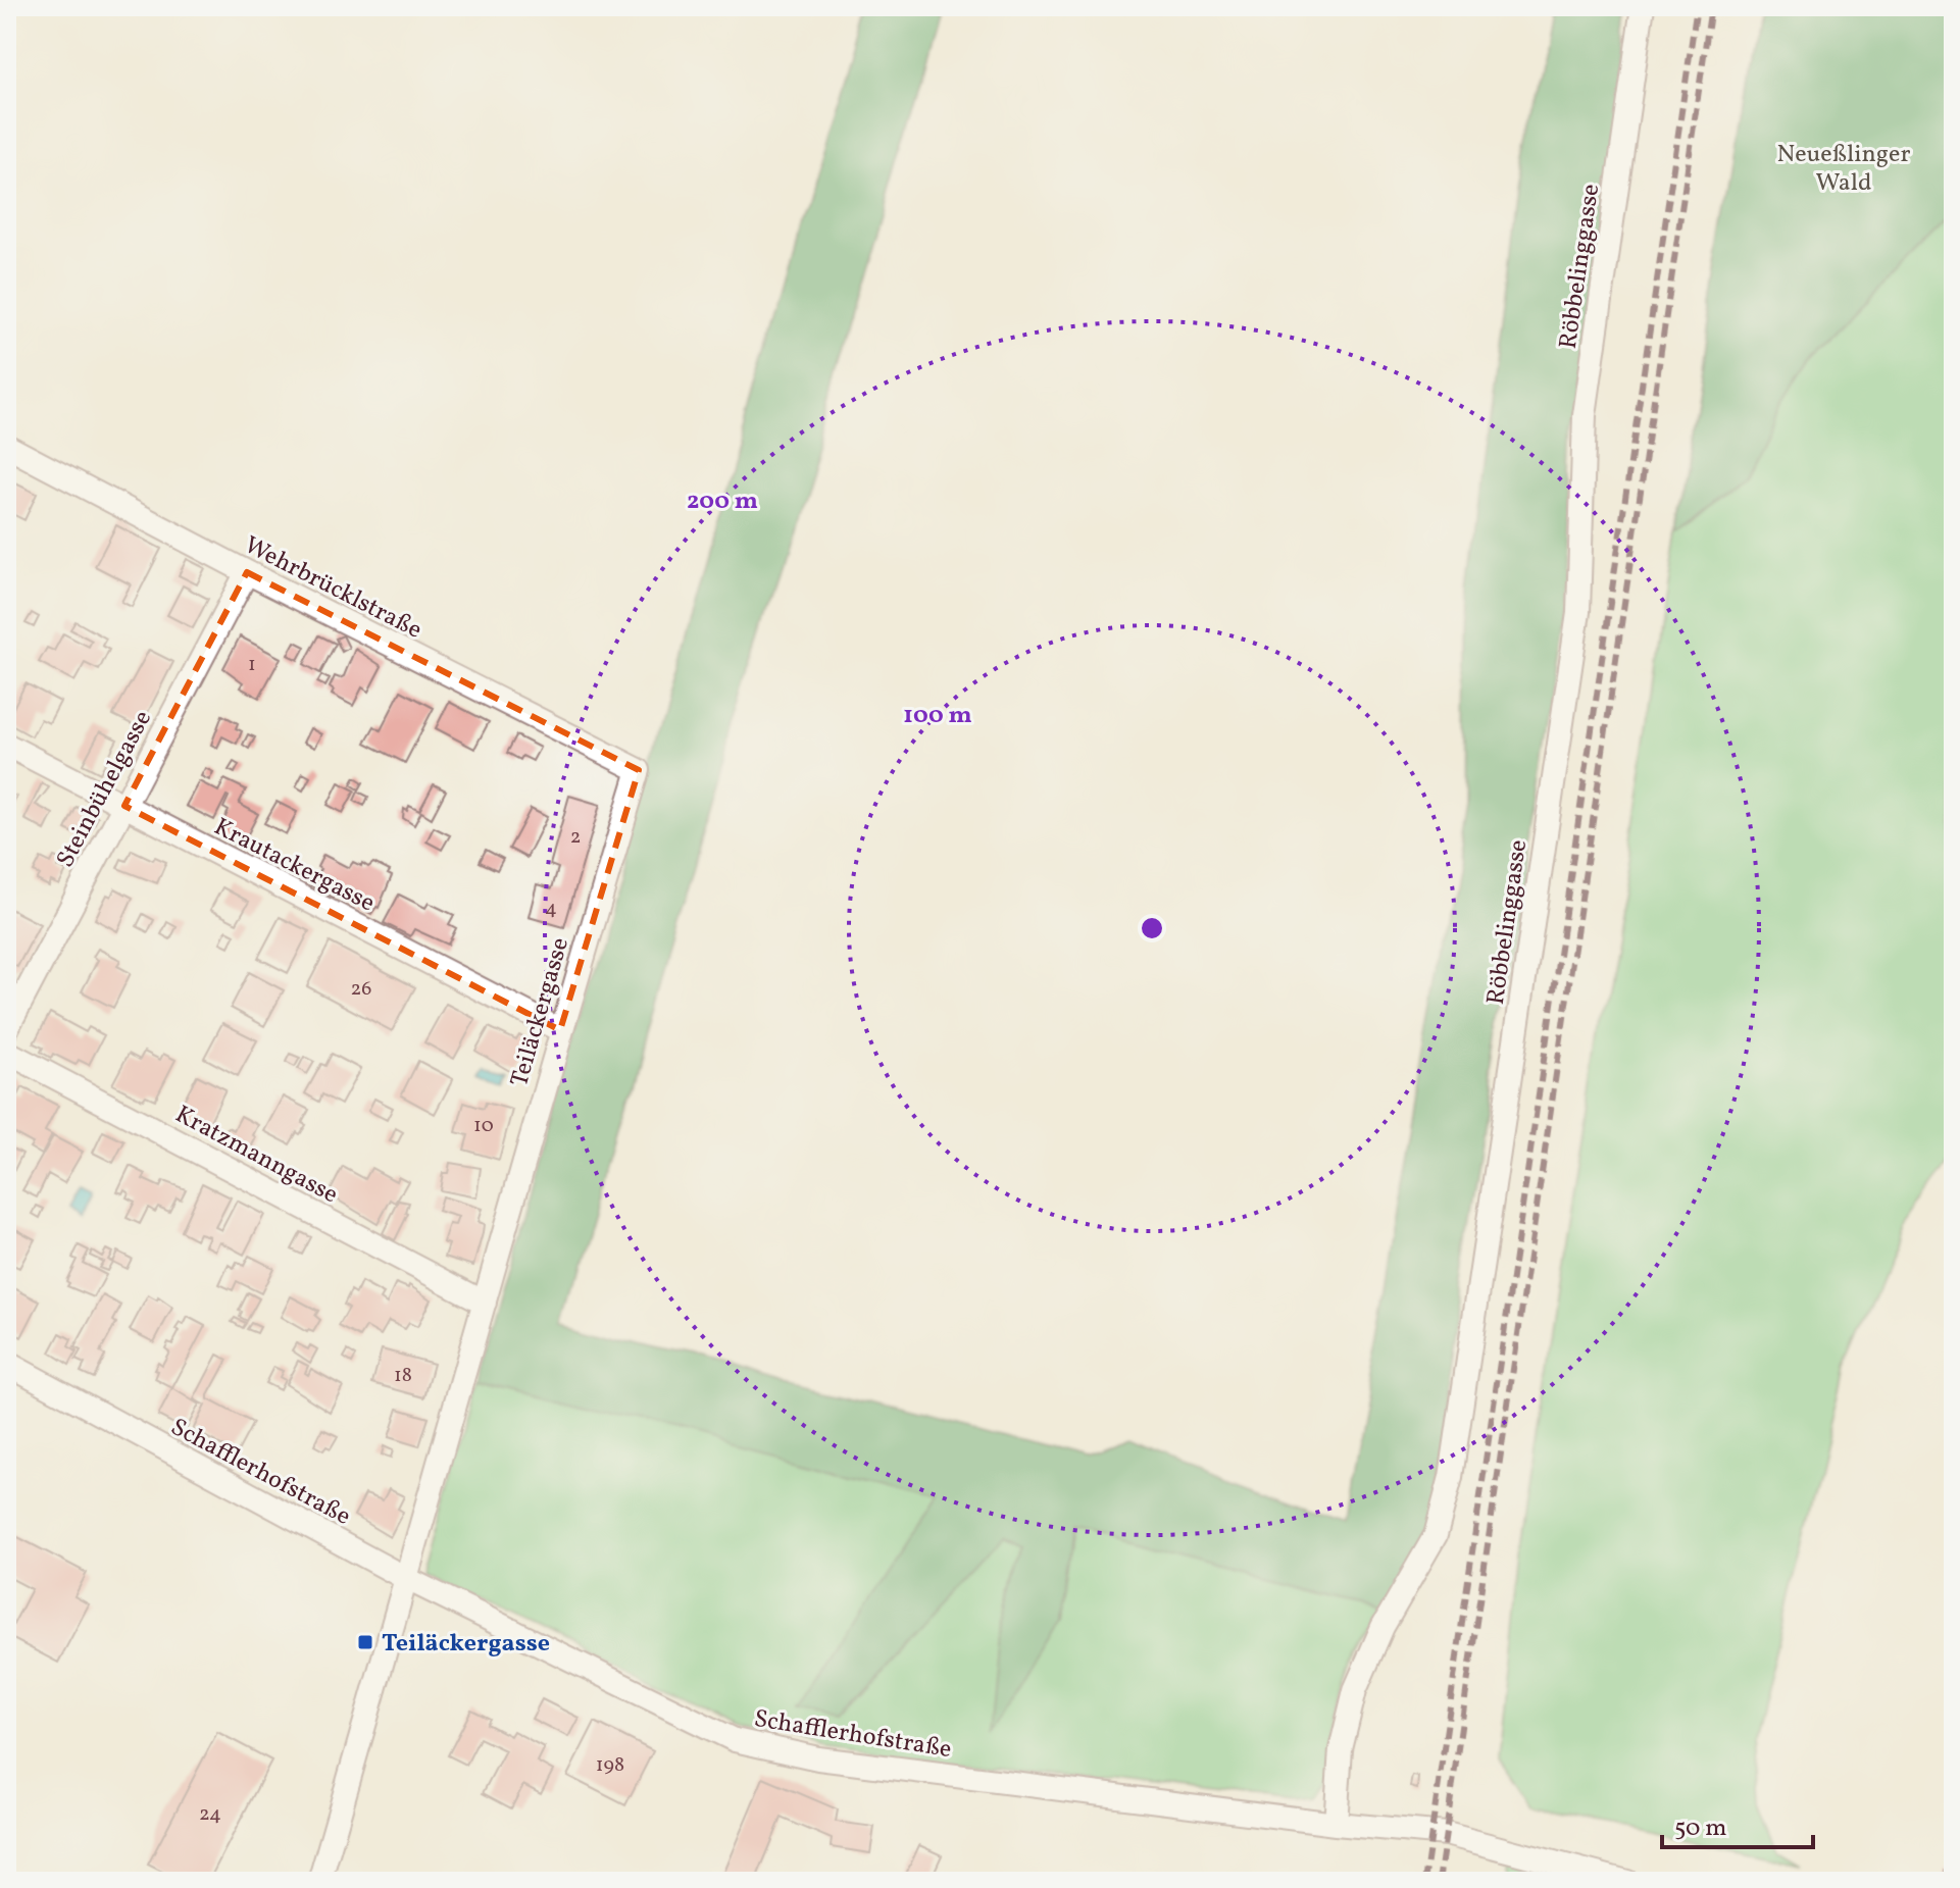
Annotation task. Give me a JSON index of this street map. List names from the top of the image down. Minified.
{"streets":{"street":["Röbbelinggasse","Wehrbrücklstraße","Steinbühelgasse","Krautackergasse","Teiläckergasse","Kratzmanngasse","Schafflerhofstraße"]},"crossings":[["Röbbelinggasse","Schafflerhofstraße"],["Wehrbrücklstraße","Steinbühelgasse"],["Wehrbrücklstraße","Teiläckergasse"],["Steinbühelgasse","Krautackergasse"],["Krautackergasse","Teiläckergasse"],["Teiläckergasse","Kratzmanngasse"],["Teiläckergasse","Schafflerhofstraße"]],"parks":["Neueßlinger Wald"],"places":{"transit":["Teiläckergasse"]},"house_numbers":["1","2","4","26","10","18","198","24"],"scale_bar":"50 m","rings":["200 m","100 m"]}
